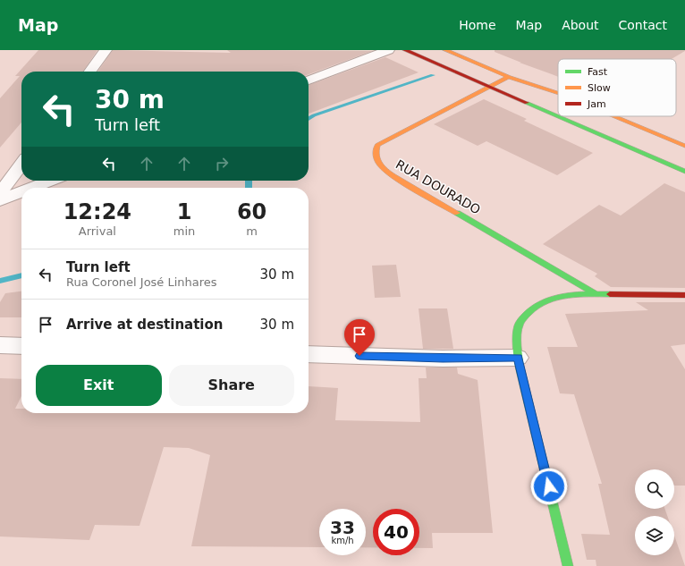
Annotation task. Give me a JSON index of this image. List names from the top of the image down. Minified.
{"streets":{"street":["RUA DOURADO"]},"legend":["Fast","Slow","Jam"],"page":{"header":"Map","nav":["Home","Map","About","Contact"],"turn":["30 m","Turn left"],"eta":["12:24","Arrival","1","min","60","m"],"list":[{"name":"Turn left","note":"Rua Coronel José Linhares","value":"30 m"},{"name":"Arrive at destination","value":"30 m"}],"buttons":["Exit","Share"],"speed":"33 km/h","limit":"40"}}
